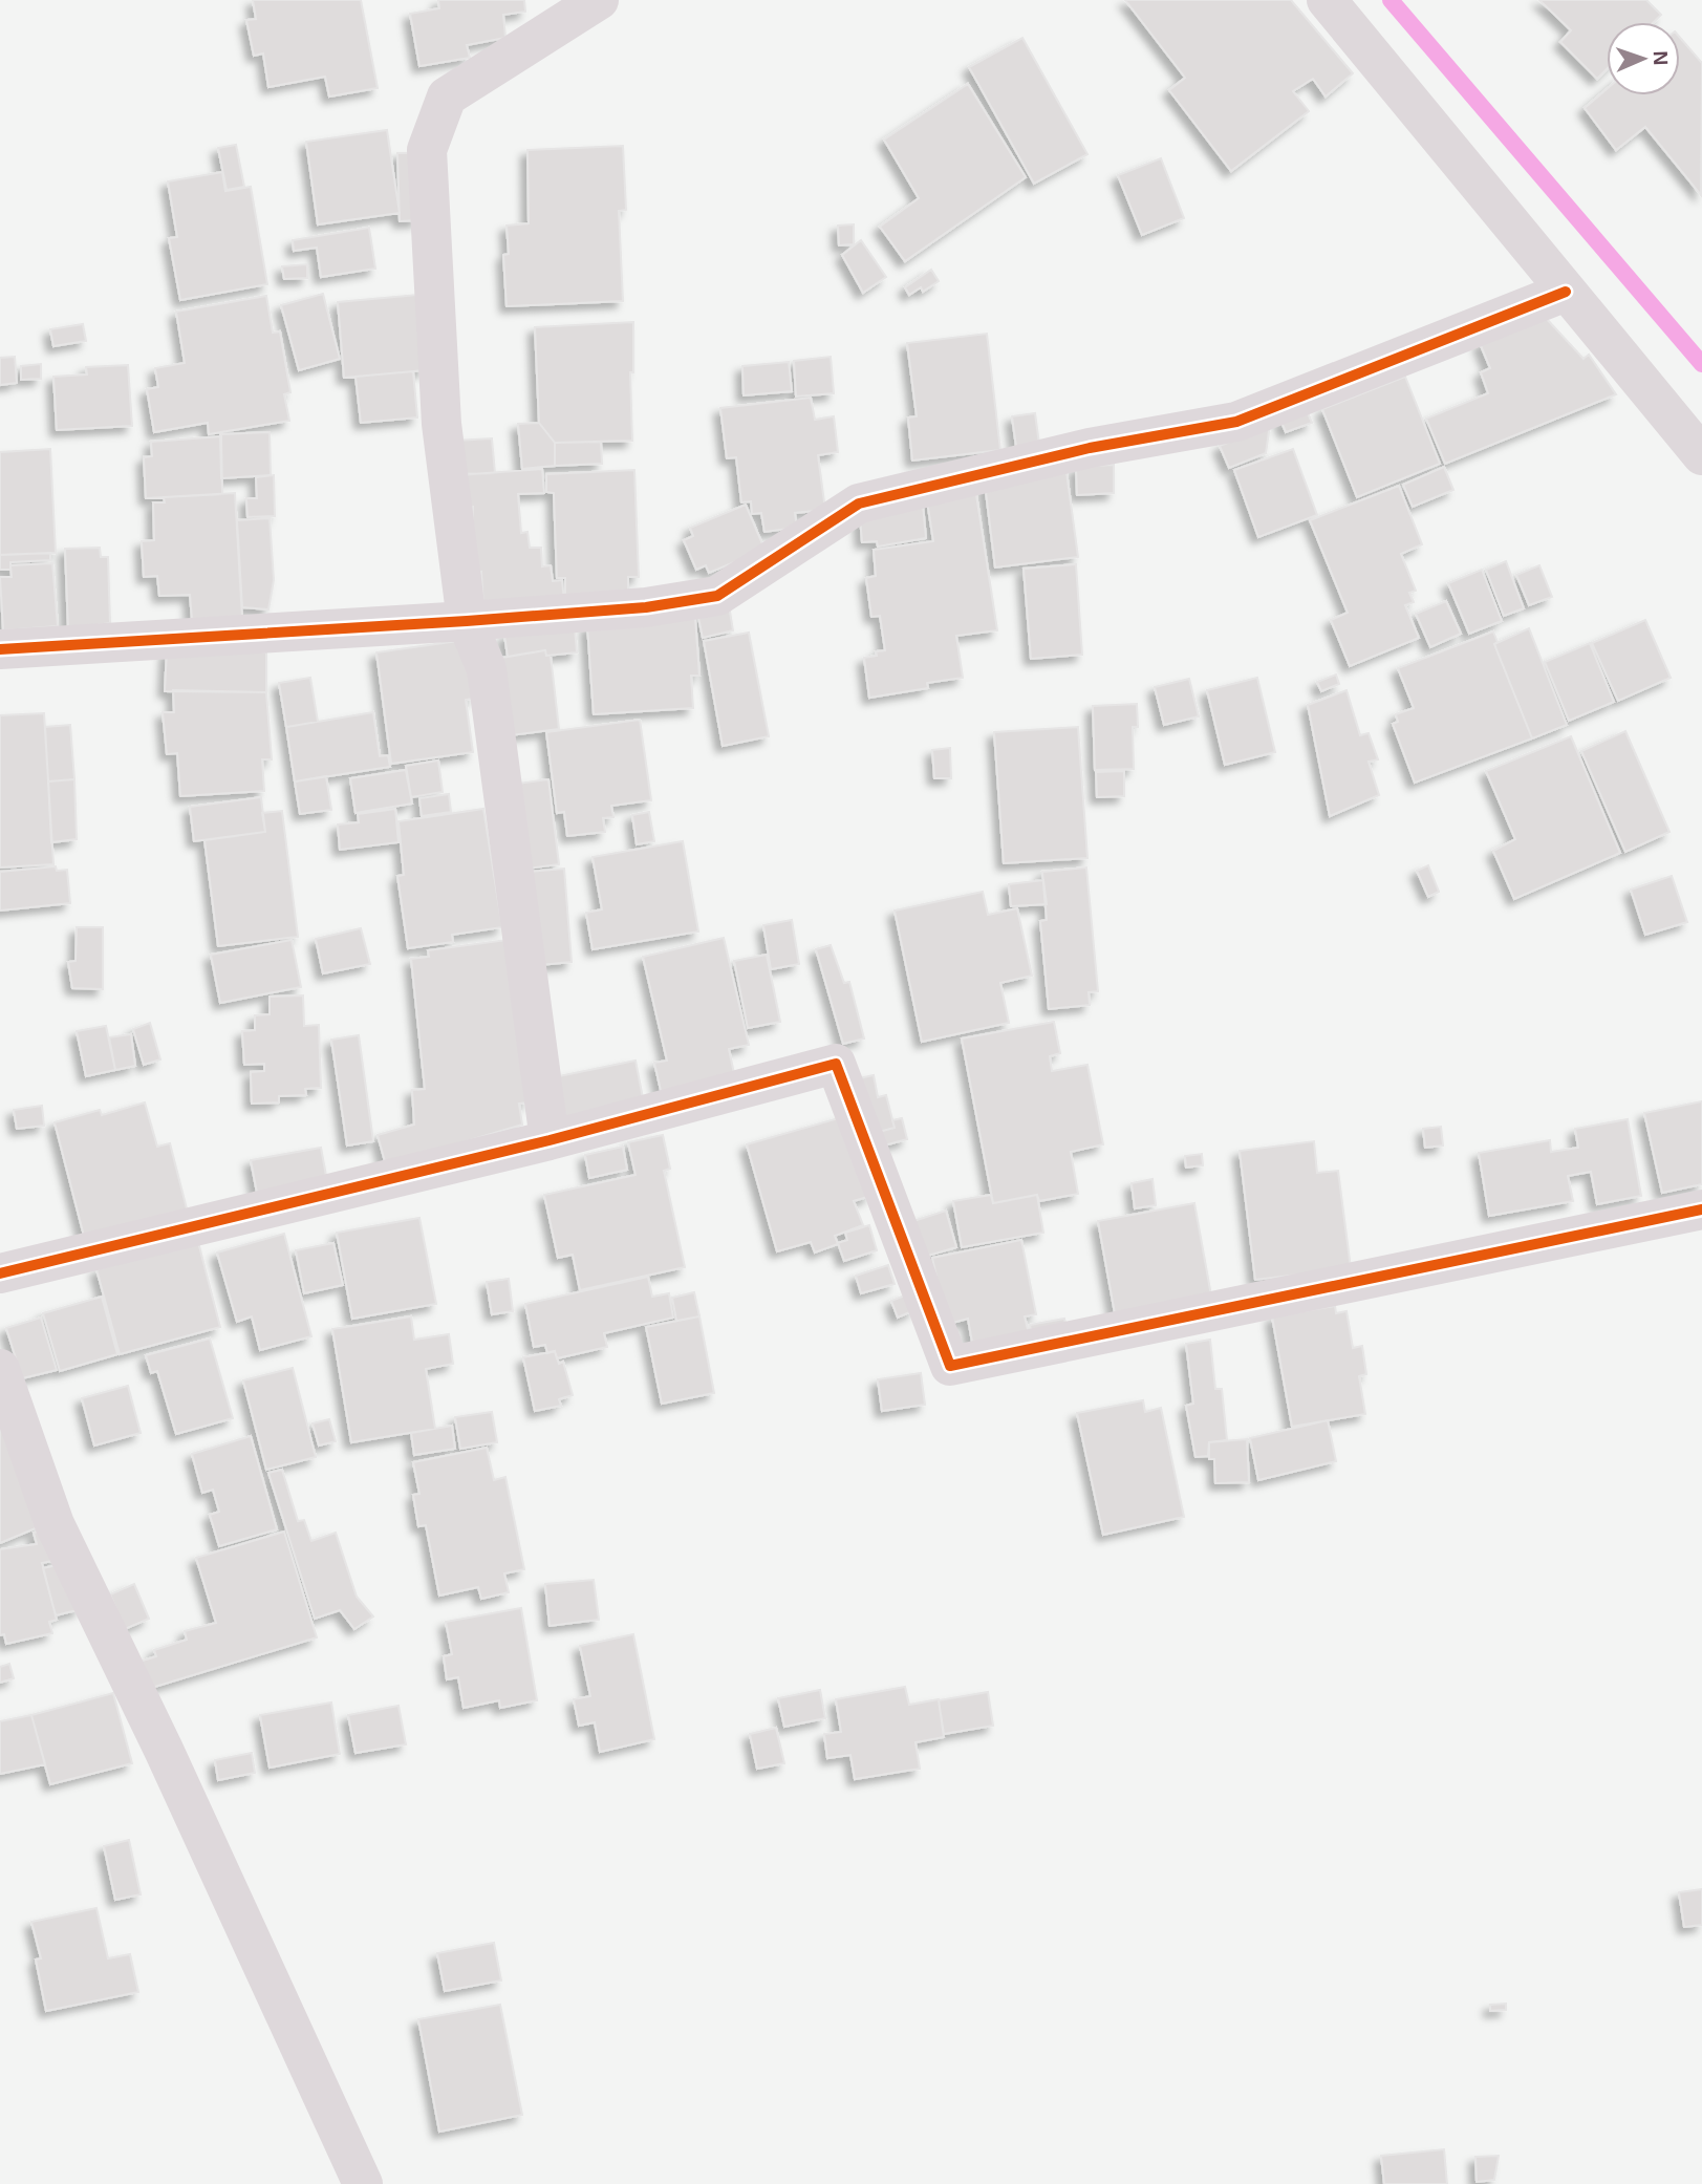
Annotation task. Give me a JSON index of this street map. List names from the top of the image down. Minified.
{"north":"right"}
